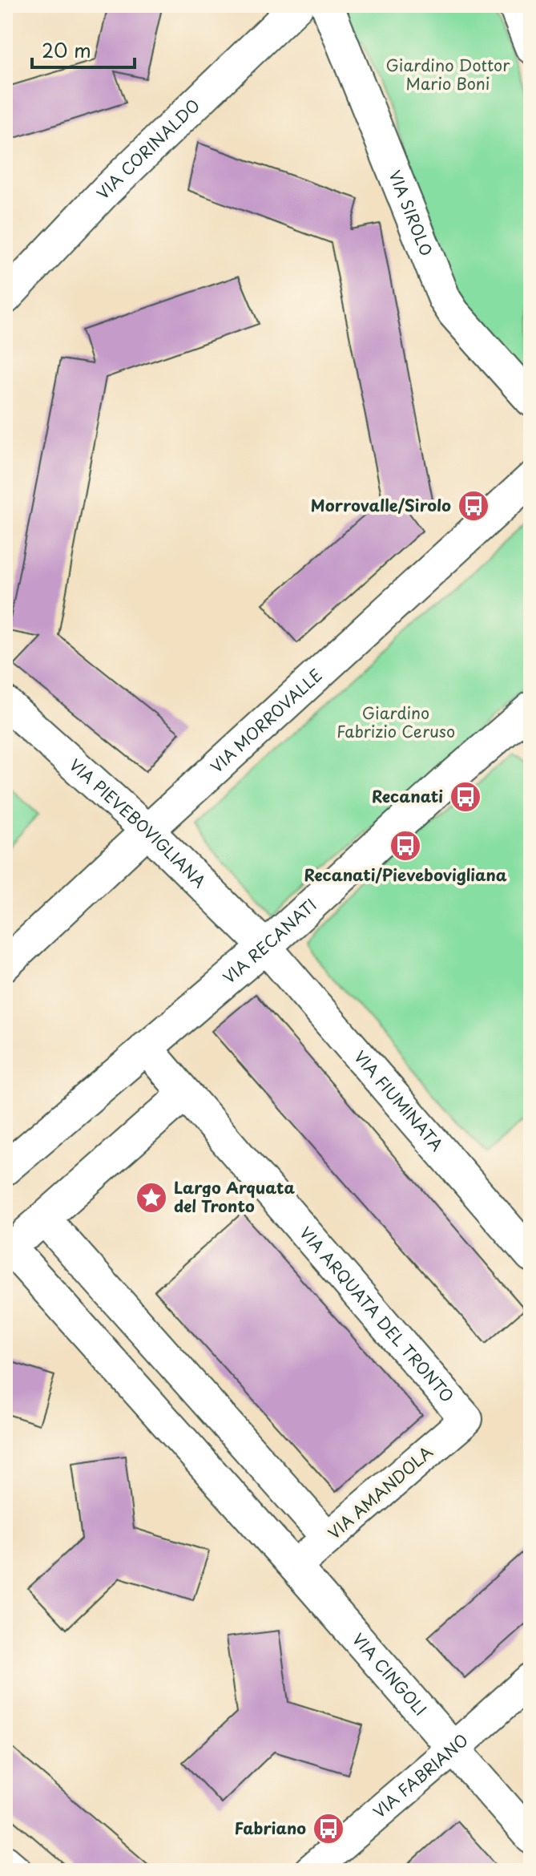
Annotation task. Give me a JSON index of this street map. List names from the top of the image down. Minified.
{"streets":{"street":["VIA CORINALDO","VIA SIROLO","VIA MORROVALLE","VIA PIEVEBOVIGLIANA","VIA RECANATI","VIA FIUMINATA","VIA ARQUATA DEL TRONTO","VIA AMANDOLA","VIA CINGOLI","VIA FABRIANO"]},"crossings":[["VIA MORROVALLE","VIA PIEVEBOVIGLIANA"],["VIA PIEVEBOVIGLIANA","VIA RECANATI"],["VIA PIEVEBOVIGLIANA","VIA FIUMINATA"],["VIA RECANATI","VIA FIUMINATA"],["VIA ARQUATA DEL TRONTO","VIA AMANDOLA"],["VIA AMANDOLA","VIA CINGOLI"],["VIA CINGOLI","VIA FABRIANO"]],"parks":["Giardino Dottor Mario Boni","Giardino Fabrizio Ceruso"],"places":{"bus stop":["Morrovalle/Sirolo","Recanati","Recanati/Pievebovigliana","Fabriano"],"place":["Largo Arquata del Tronto"]},"scale_bar":"20 m"}
